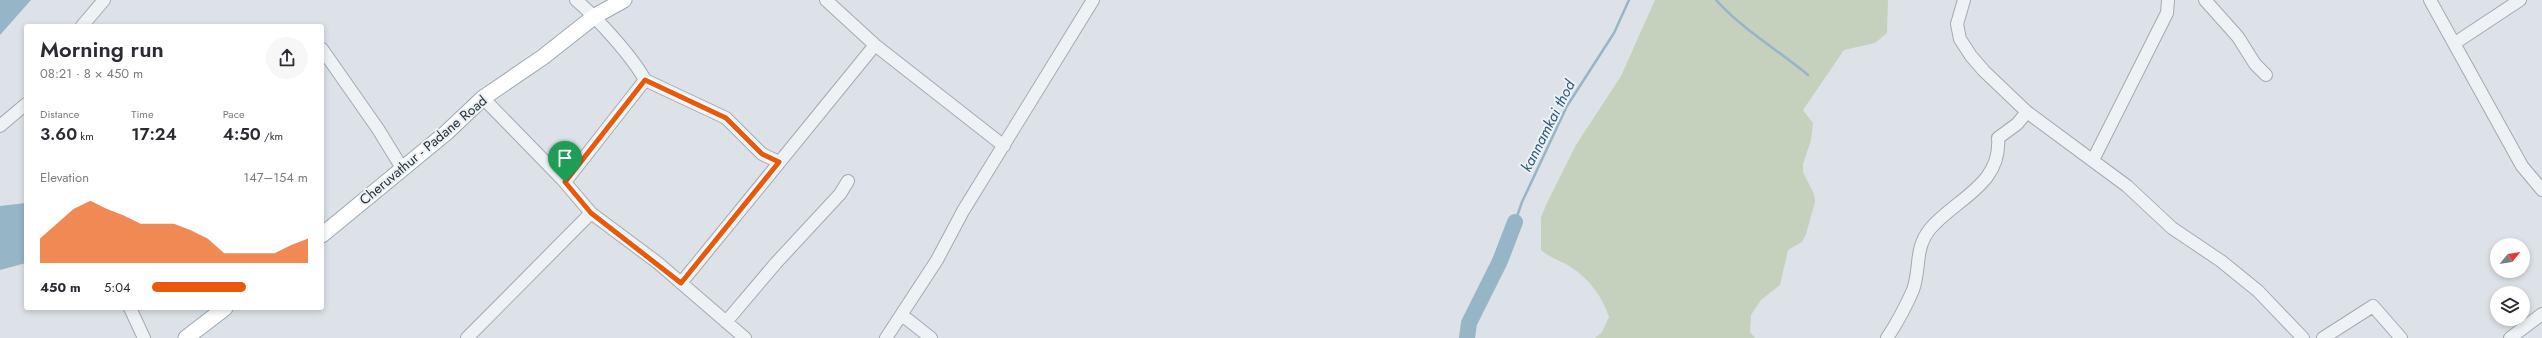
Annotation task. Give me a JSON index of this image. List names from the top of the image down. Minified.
{"streets":{"main road":["Cheruvathur - Padane Road"]},"water":["kannamkai thod"],"north":"top right","page":{"heading":["Morning run","08:21 · 8 × 450 m"],"stats":[["Distance","3.60 km"],["Time","17:24"],["Pace","4:50 /km"]],"chart":["Elevation","147–154 m"],"list":[{"name":"450 m","note":"5:04"}]}}
